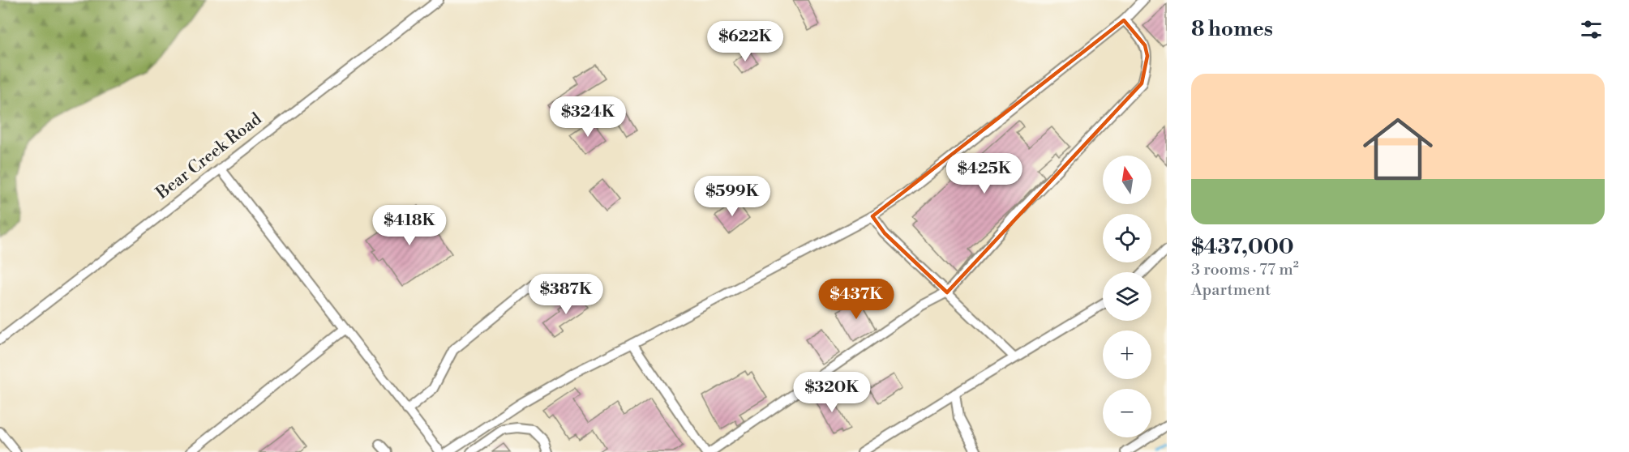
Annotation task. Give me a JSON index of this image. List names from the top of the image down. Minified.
{"streets":{"street":["Bear Creek Road"]},"north":"top","page":{"heading":"8 homes","price":["$622K","$324K","$425K","$599K","$418K","$387K","$437K","$320K"],"list":[{"name":"$437,000","note":"3 rooms · 77 m² · Apartment"}],"map_buttons":["+","−"]}}
